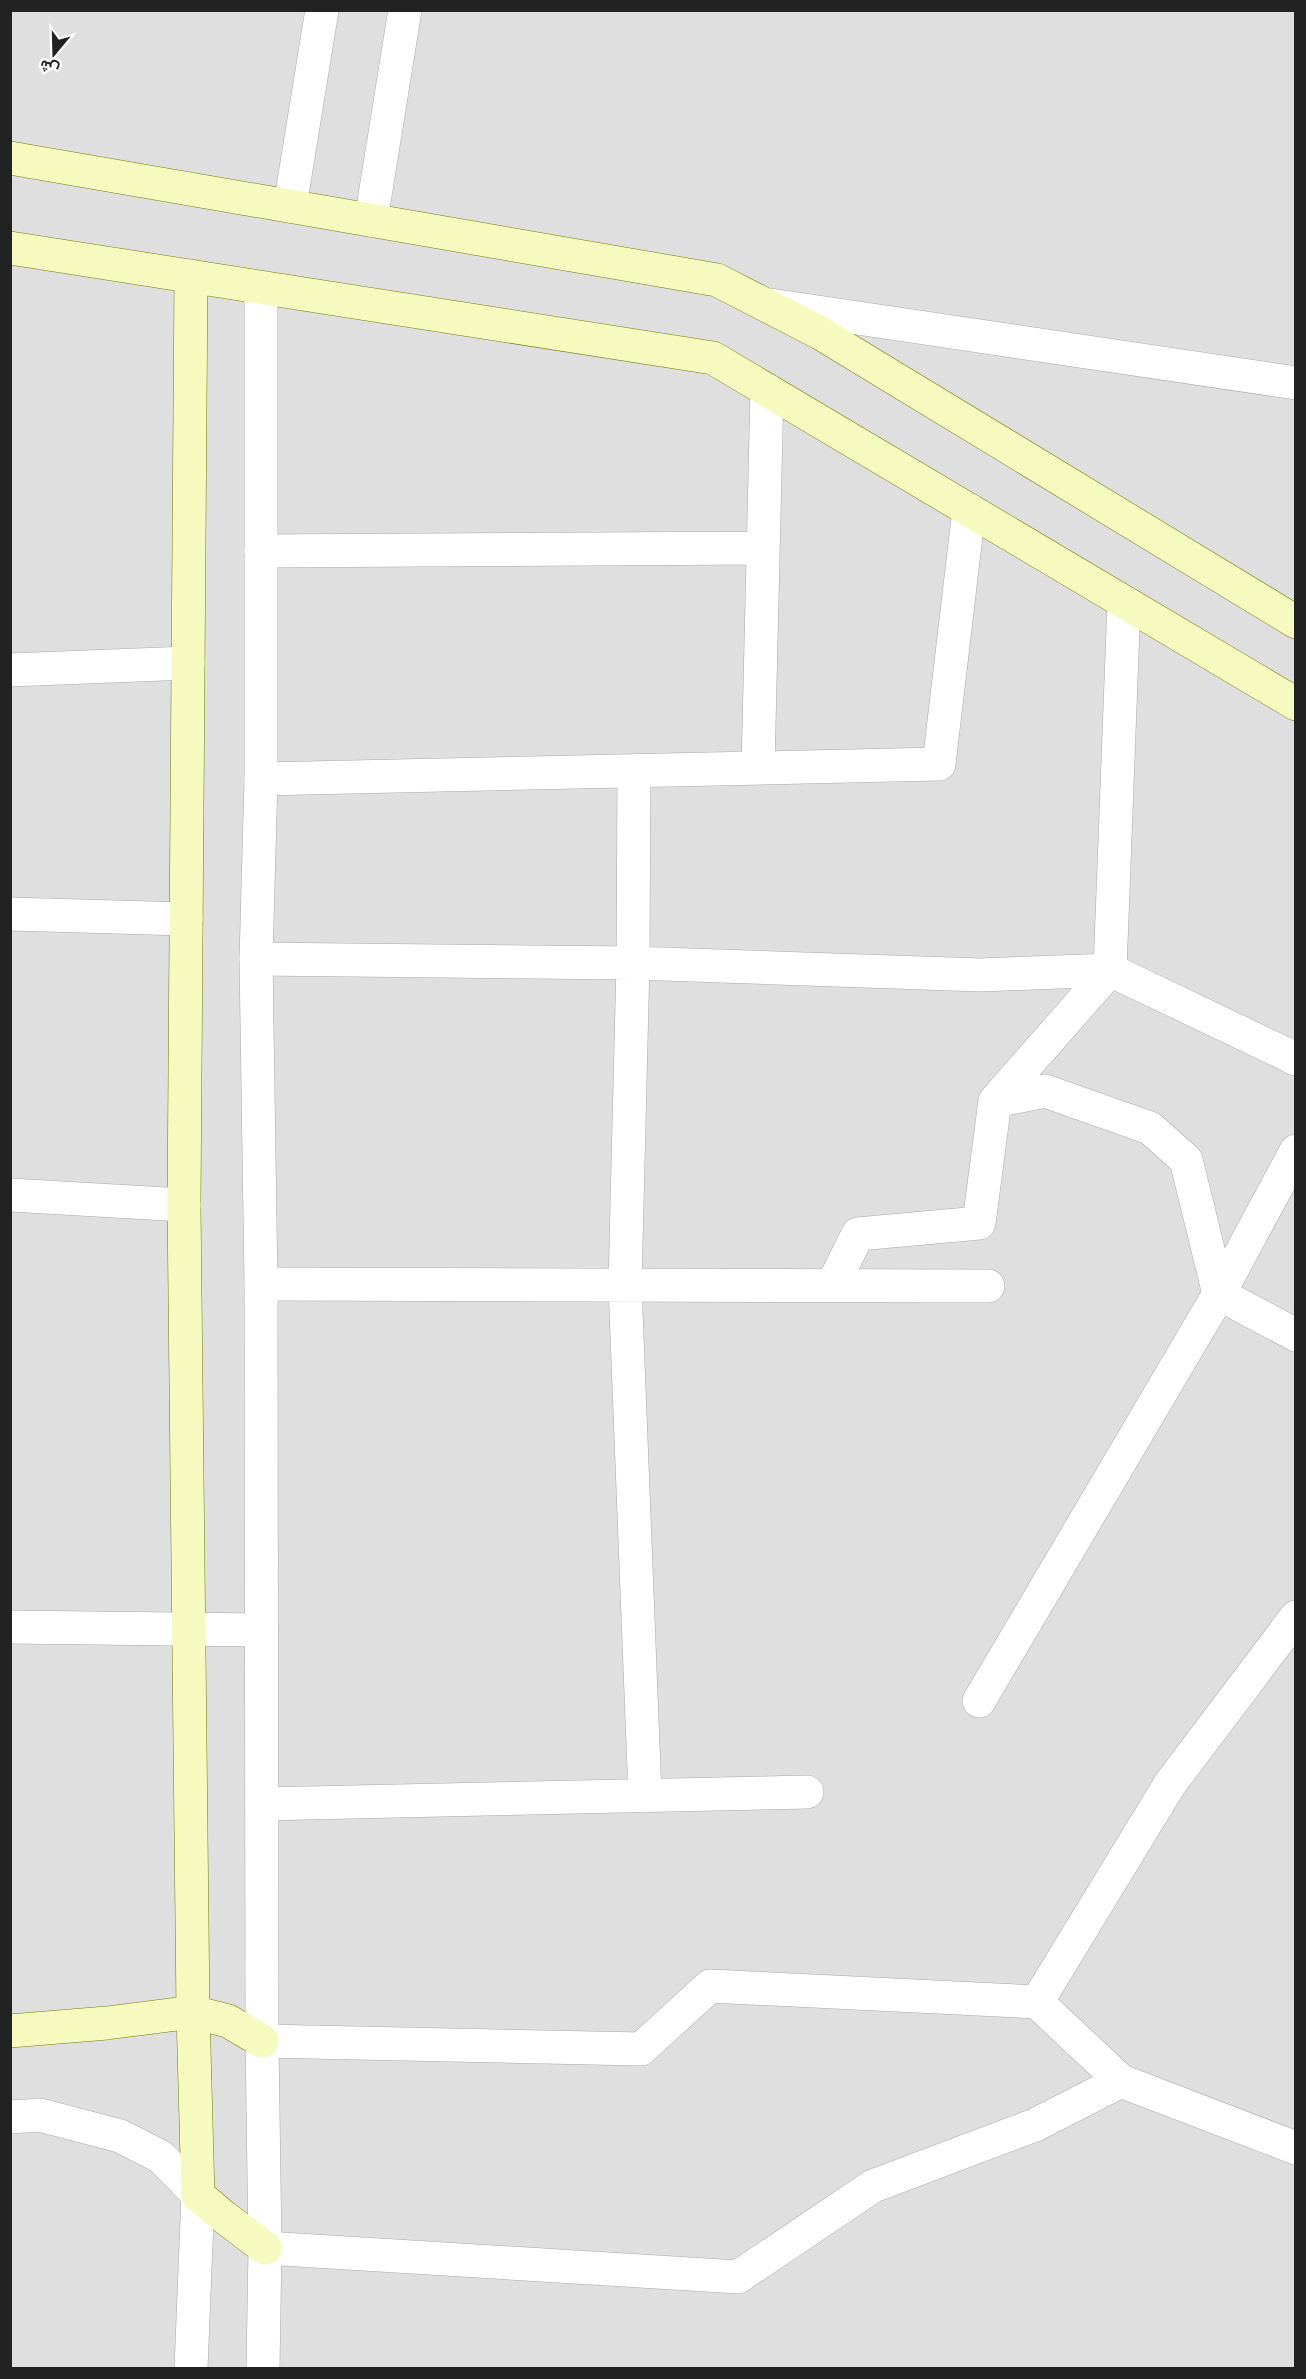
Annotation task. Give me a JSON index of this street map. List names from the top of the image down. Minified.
{"north":"bottom"}
